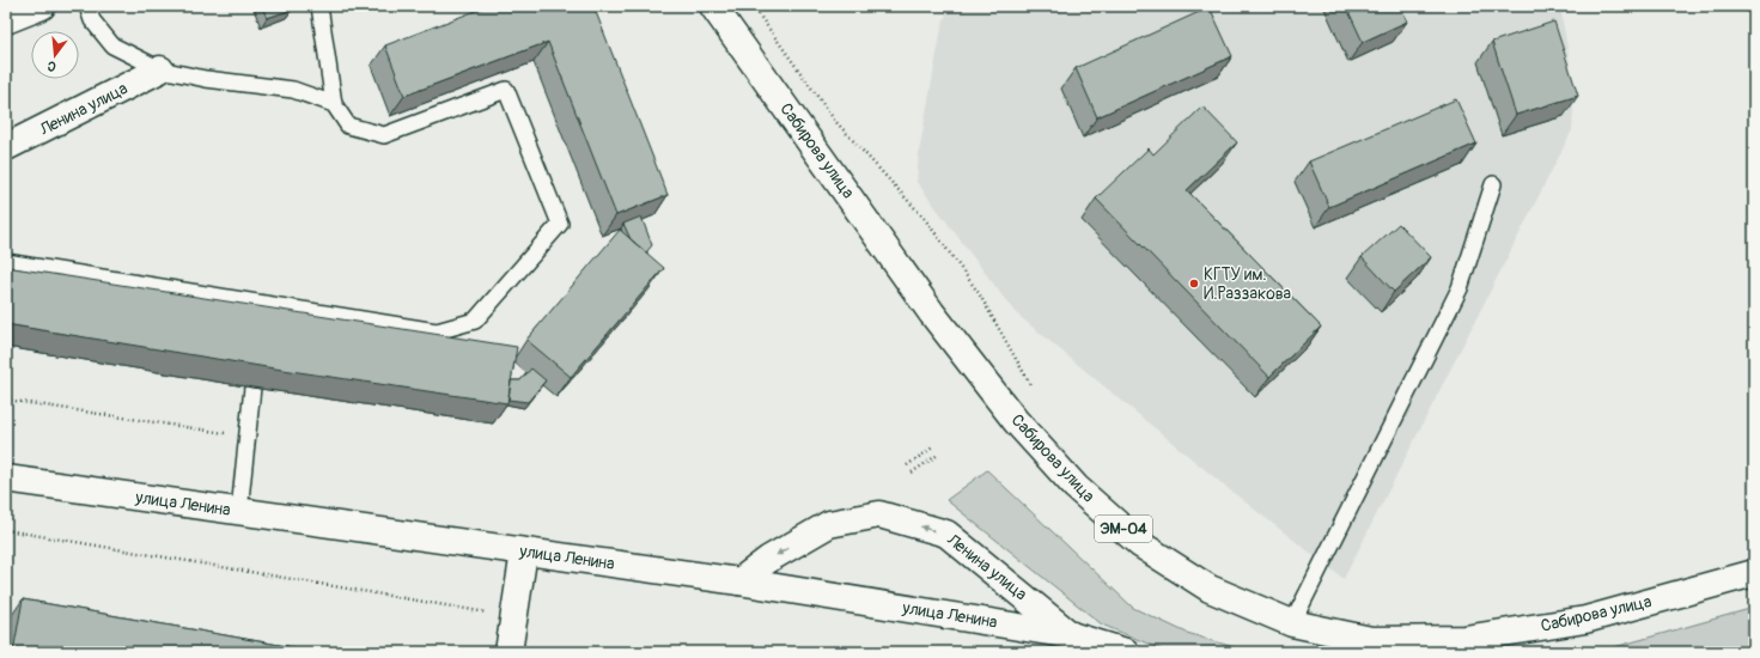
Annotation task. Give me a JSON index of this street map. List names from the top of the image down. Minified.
{"streets":{"main road":["Ленина улица","Сабирова улица","улица Ленина","ЭМ-04"]},"crossings":[["Ленина улица","улица Ленина"]],"one_way":["Ленина улица"],"places":["КГТУ им. И.Раззакова"],"north":"bottom"}
